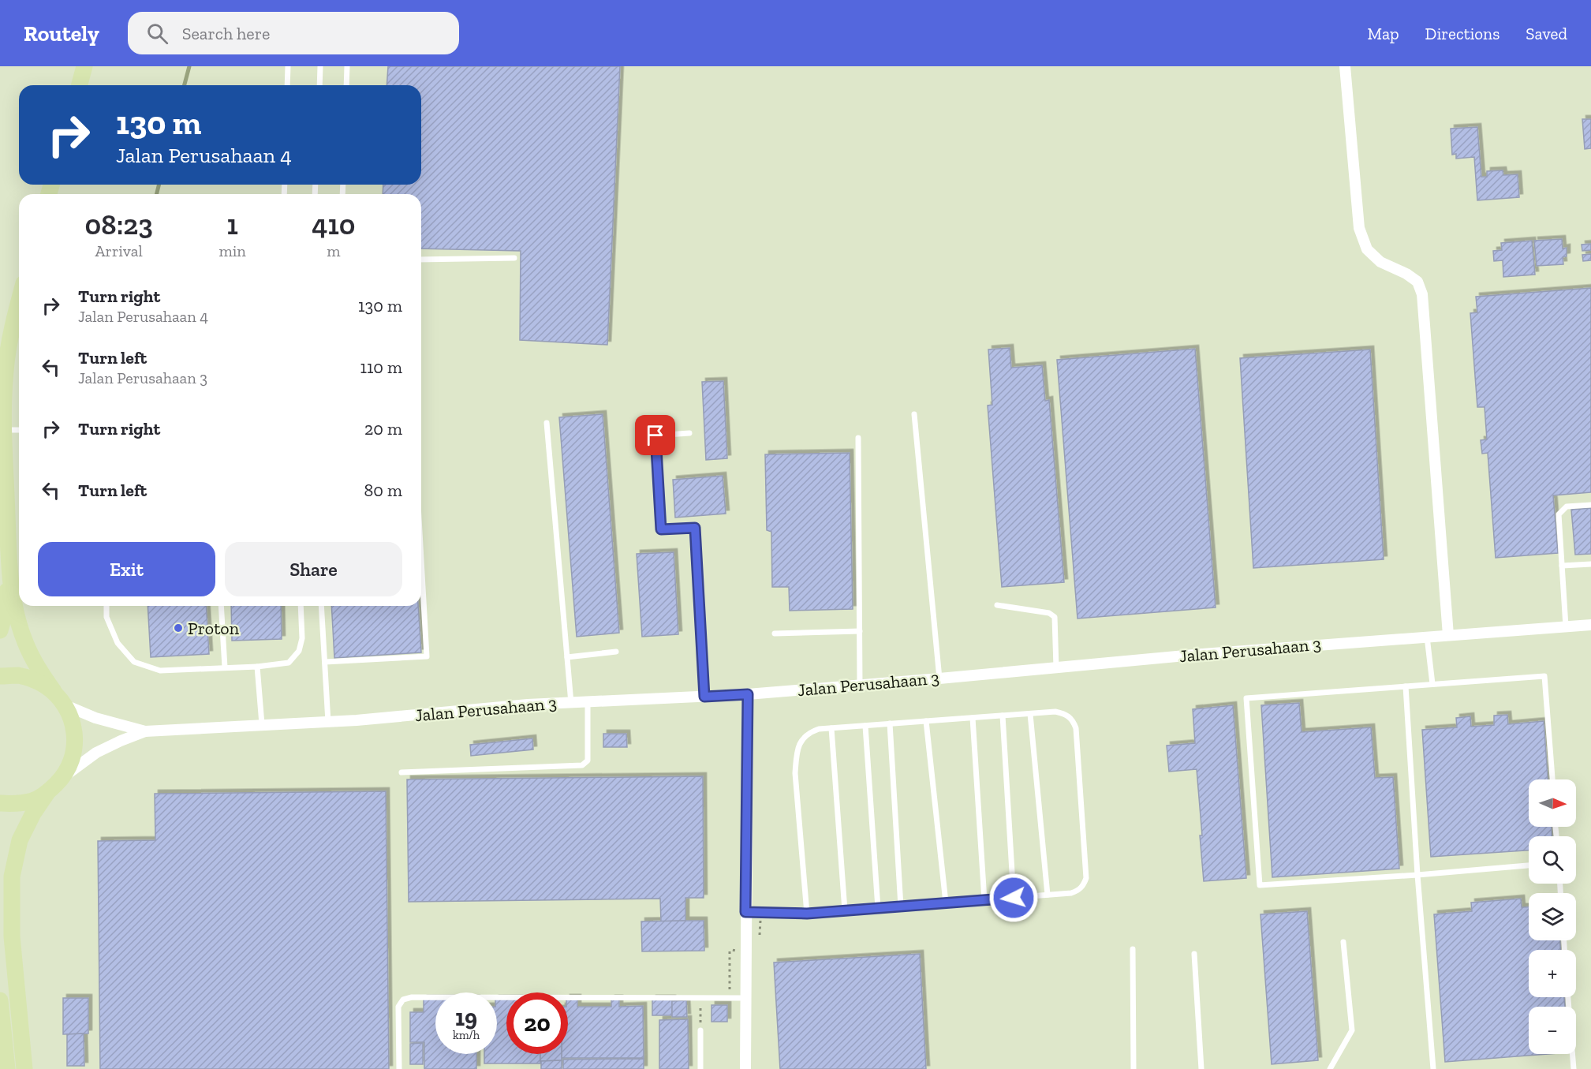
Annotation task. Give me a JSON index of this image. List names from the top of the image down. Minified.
{"streets":{"street":["Jalan Perusahaan 3"]},"places":["Proton"],"north":"right","page":{"header":"Routely","search":"Search here","nav":["Map","Directions","Saved"],"turn":["130 m","Jalan Perusahaan 4"],"eta":["08:23","Arrival","1","min","410","m"],"list":[{"name":"Turn right","note":"Jalan Perusahaan 4","value":"130 m"},{"name":"Turn left","note":"Jalan Perusahaan 3","value":"110 m"},{"name":"Turn right","value":"20 m"},{"name":"Turn left","value":"80 m"}],"buttons":["Exit","Share"],"map_buttons":["+","−"],"speed":"19 km/h","limit":"20"}}
